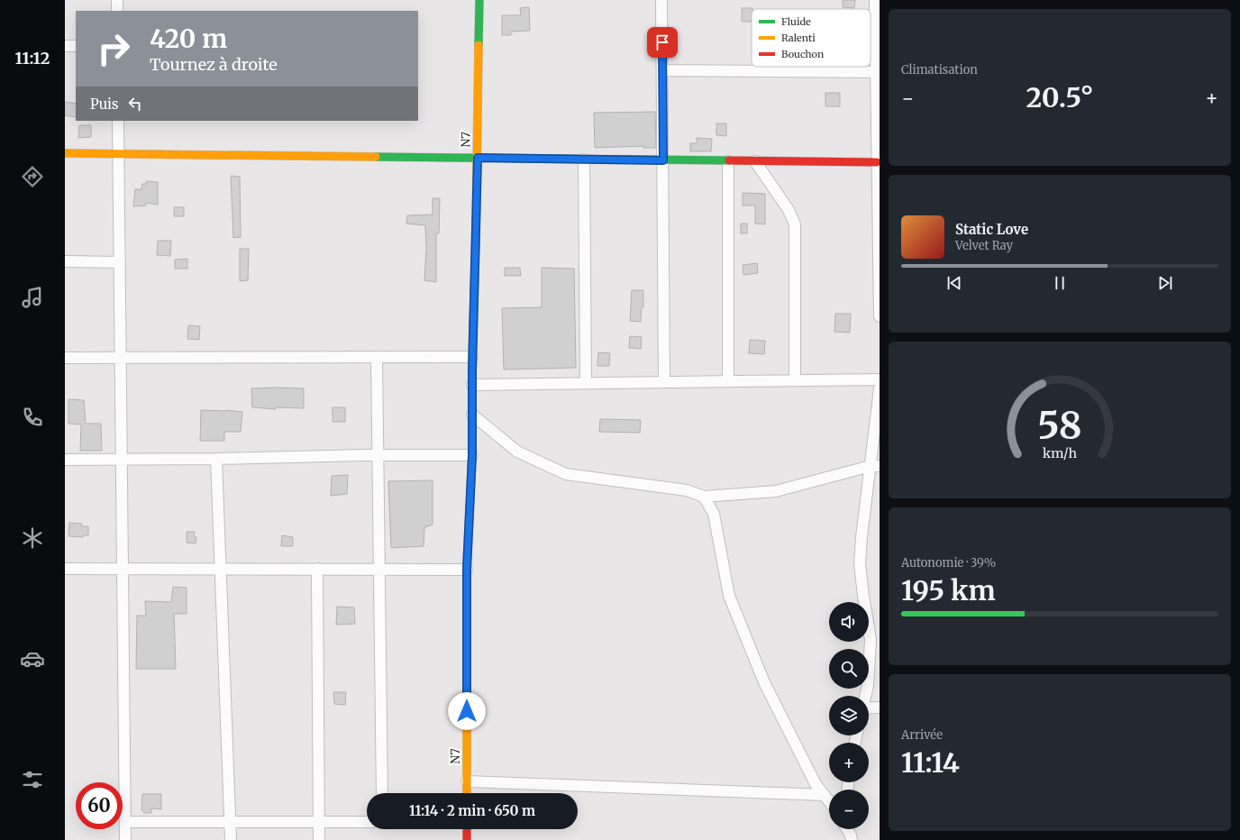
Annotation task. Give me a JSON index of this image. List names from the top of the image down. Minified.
{"streets":{"main road":["N7"]},"legend":["Fluide","Ralenti","Bouchon"],"page":{"tabs":"11:12","tile":["Climatisation",["Autonomie · 39%","195 km"],["Arrivée","11:14"]],"turn":["420 m","Tournez à droite"],"heat":["−","20.5°","+"],"then":"Puis","song":["Static Love","Velvet Ray"],"map_buttons":["+","−"],"limit":"60","trip":"11:14 · 2 min · 650 m","gauge":["58","km/h"]}}
